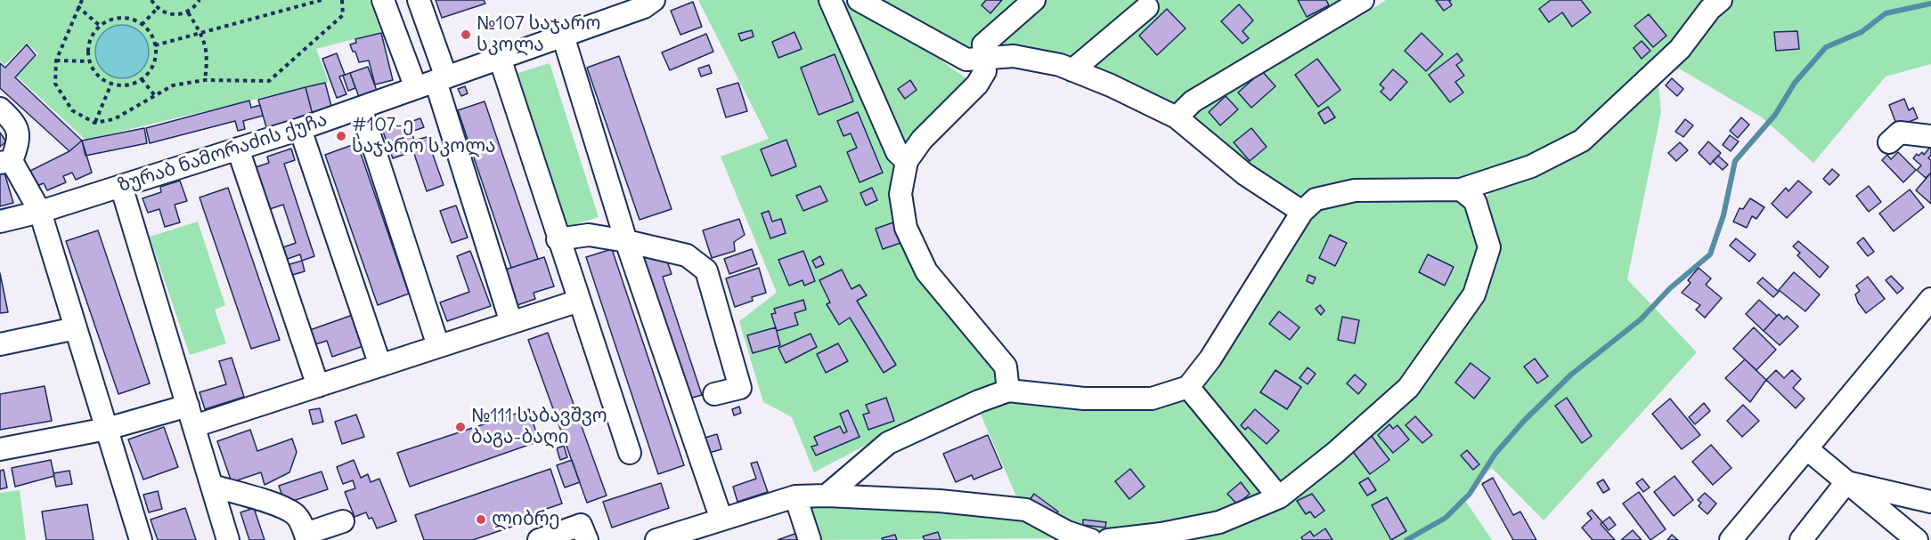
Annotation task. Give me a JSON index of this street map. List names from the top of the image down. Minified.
{"streets":{"street":["ზურაბ ნამორაძის ქუჩა"]},"places":["№107 საჯარო სკოლა","#107-ე საჯარო სკოლა","№111 საბავშვო ბაგა-ბაღი","ლიბრე"]}
